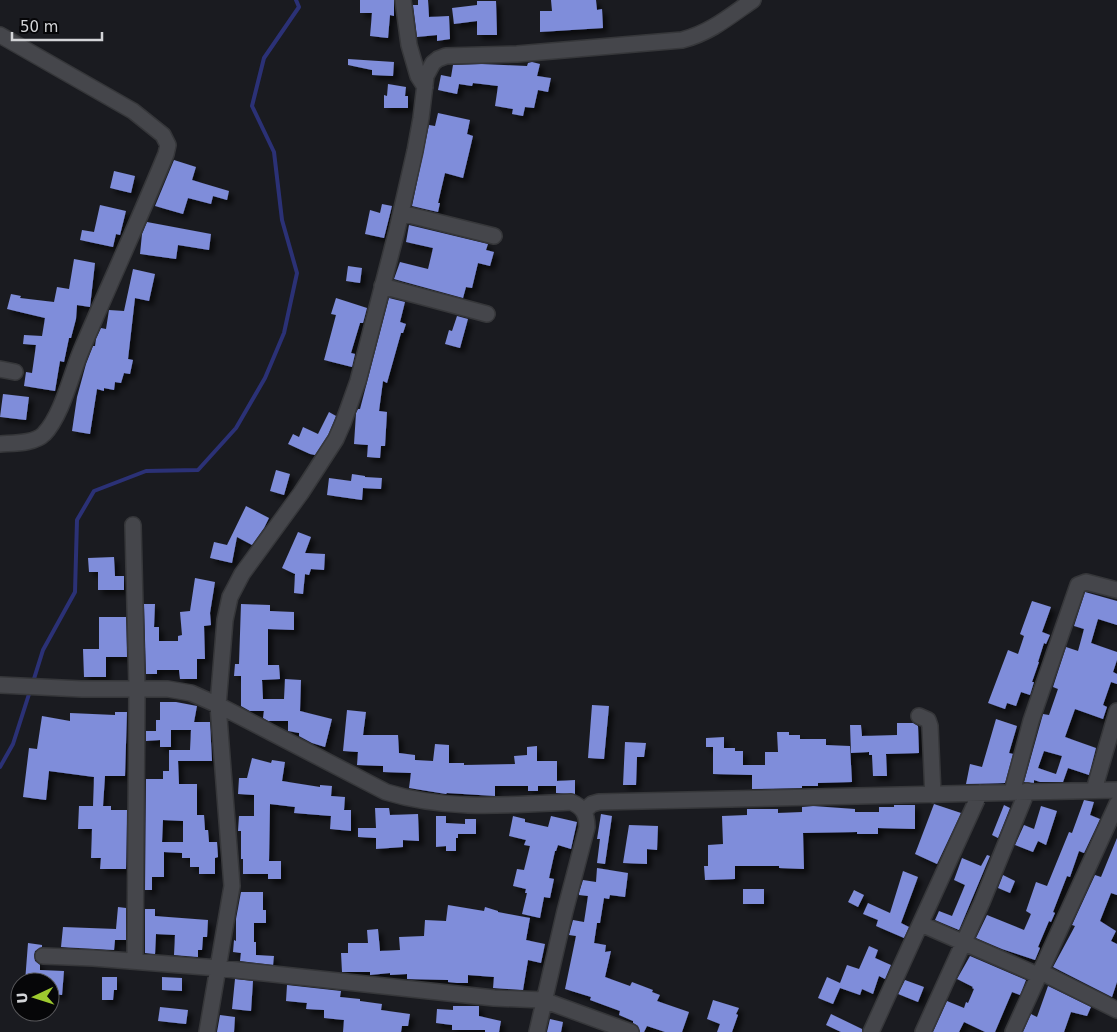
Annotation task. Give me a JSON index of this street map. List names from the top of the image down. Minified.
{"scale_bar":"50 m","north":"left"}
